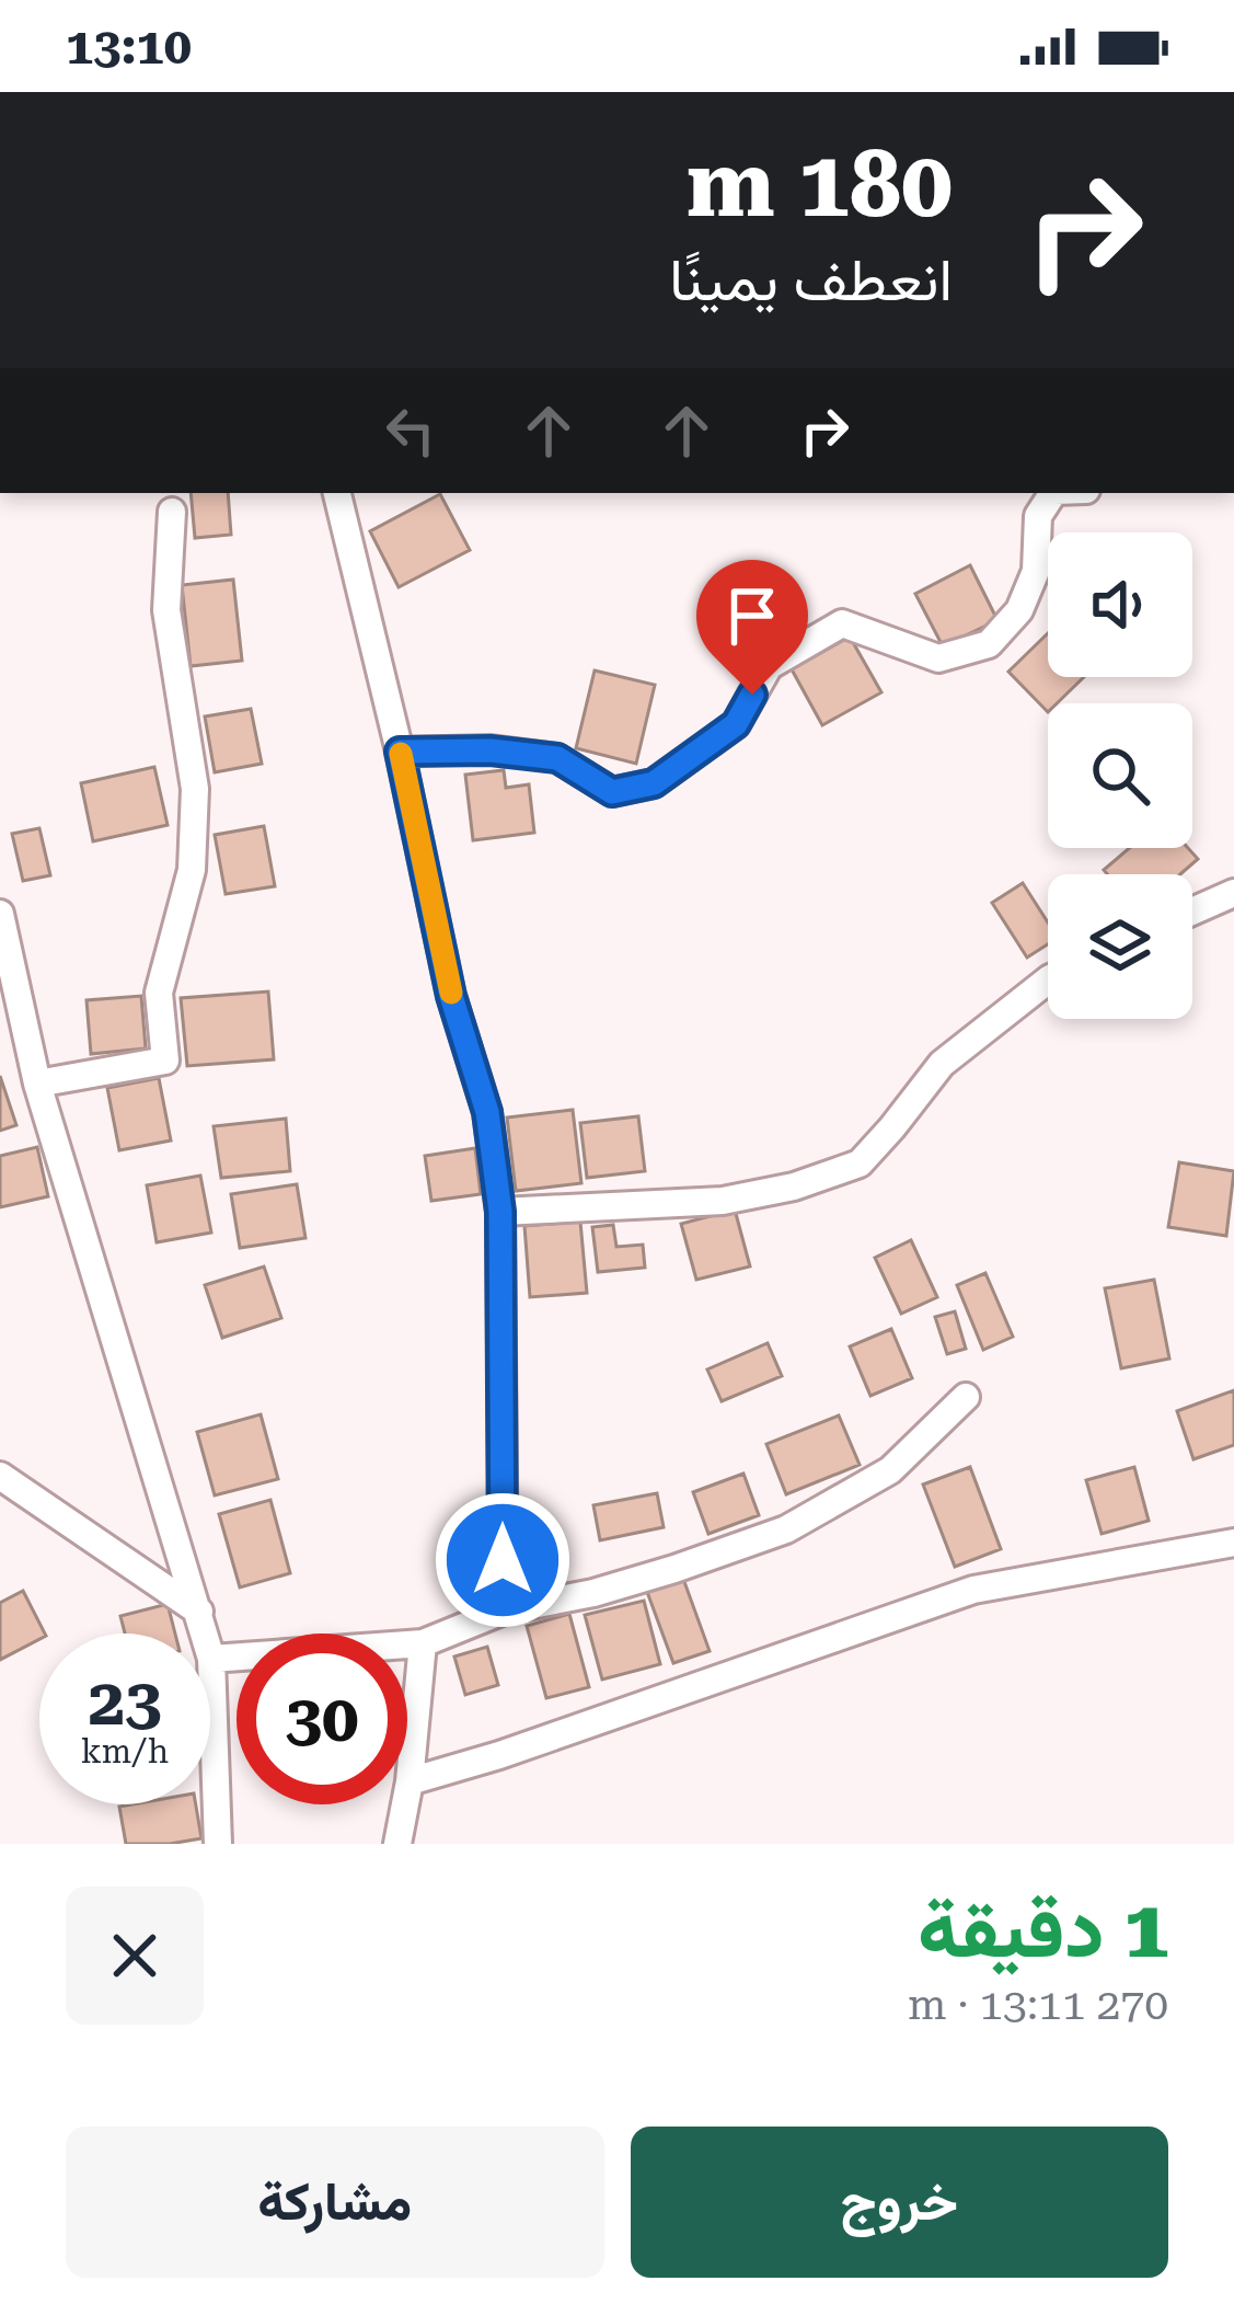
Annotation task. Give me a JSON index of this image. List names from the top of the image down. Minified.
{"page":{"status":"13:10","turn":["180 m","انعطف يمينًا"],"speed":"23 km/h","limit":"30","heading":["1 دقيقة","270 m · 13:11"],"buttons":["خروج","مشاركة"]}}
